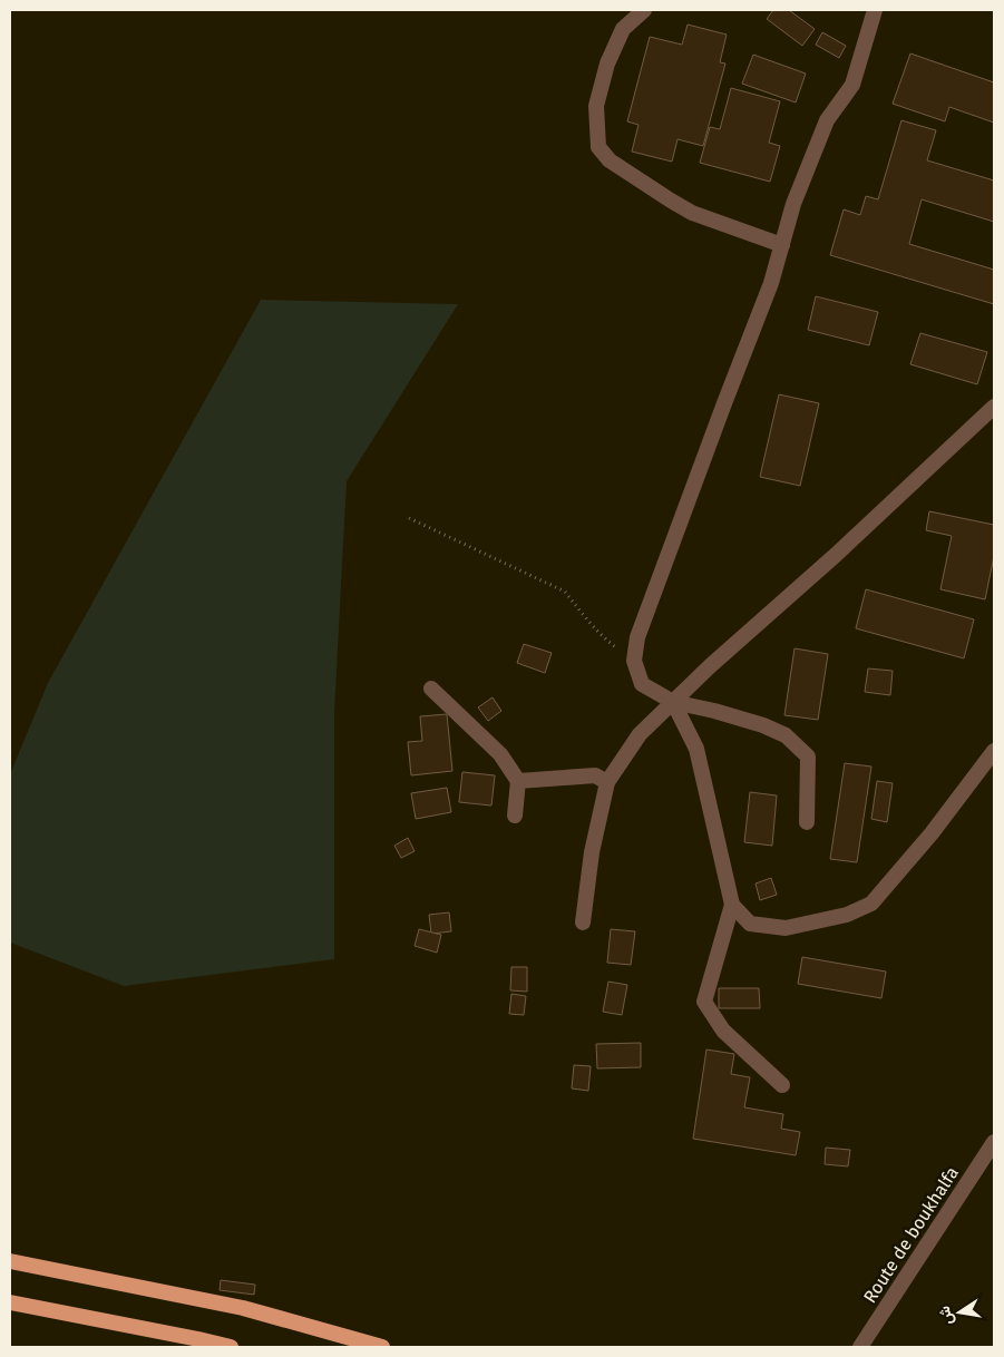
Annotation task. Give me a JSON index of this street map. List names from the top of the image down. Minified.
{"streets":{"street":["Route de boukhalfa"]},"north":"left"}
